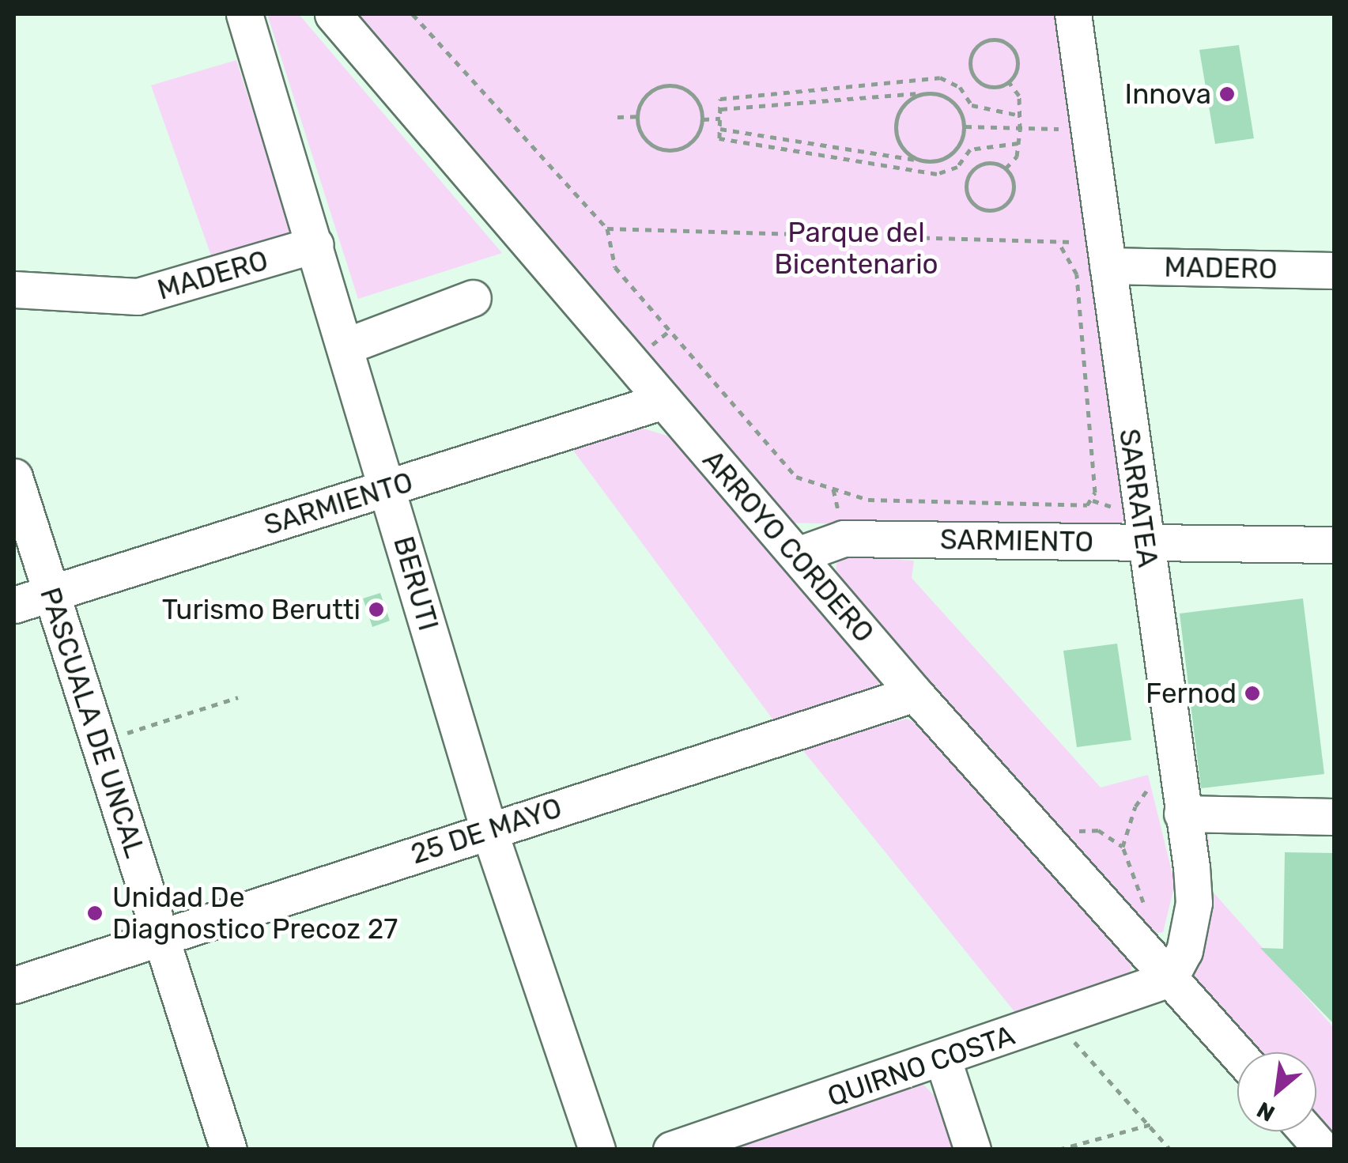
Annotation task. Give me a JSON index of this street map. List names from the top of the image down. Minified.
{"streets":{"street":["MADERO","SARRATEA","SARMIENTO","ARROYO CORDERO","BERUTI","PASCUALA DE UNCAL","25 DE MAYO","QUIRNO COSTA"]},"crossings":[["MADERO","SARRATEA"],["MADERO","BERUTI"],["SARRATEA","SARMIENTO"],["SARRATEA","ARROYO CORDERO"],["SARRATEA","QUIRNO COSTA"],["SARMIENTO","ARROYO CORDERO"],["SARMIENTO","BERUTI"],["SARMIENTO","PASCUALA DE UNCAL"],["ARROYO CORDERO","25 DE MAYO"],["ARROYO CORDERO","QUIRNO COSTA"],["BERUTI","25 DE MAYO"],["PASCUALA DE UNCAL","25 DE MAYO"]],"parks":["Parque del Bicentenario"],"places":["Innova","Turismo Berutti","Fernod","Unidad De Diagnostico Precoz 27"],"north":"bottom left"}
